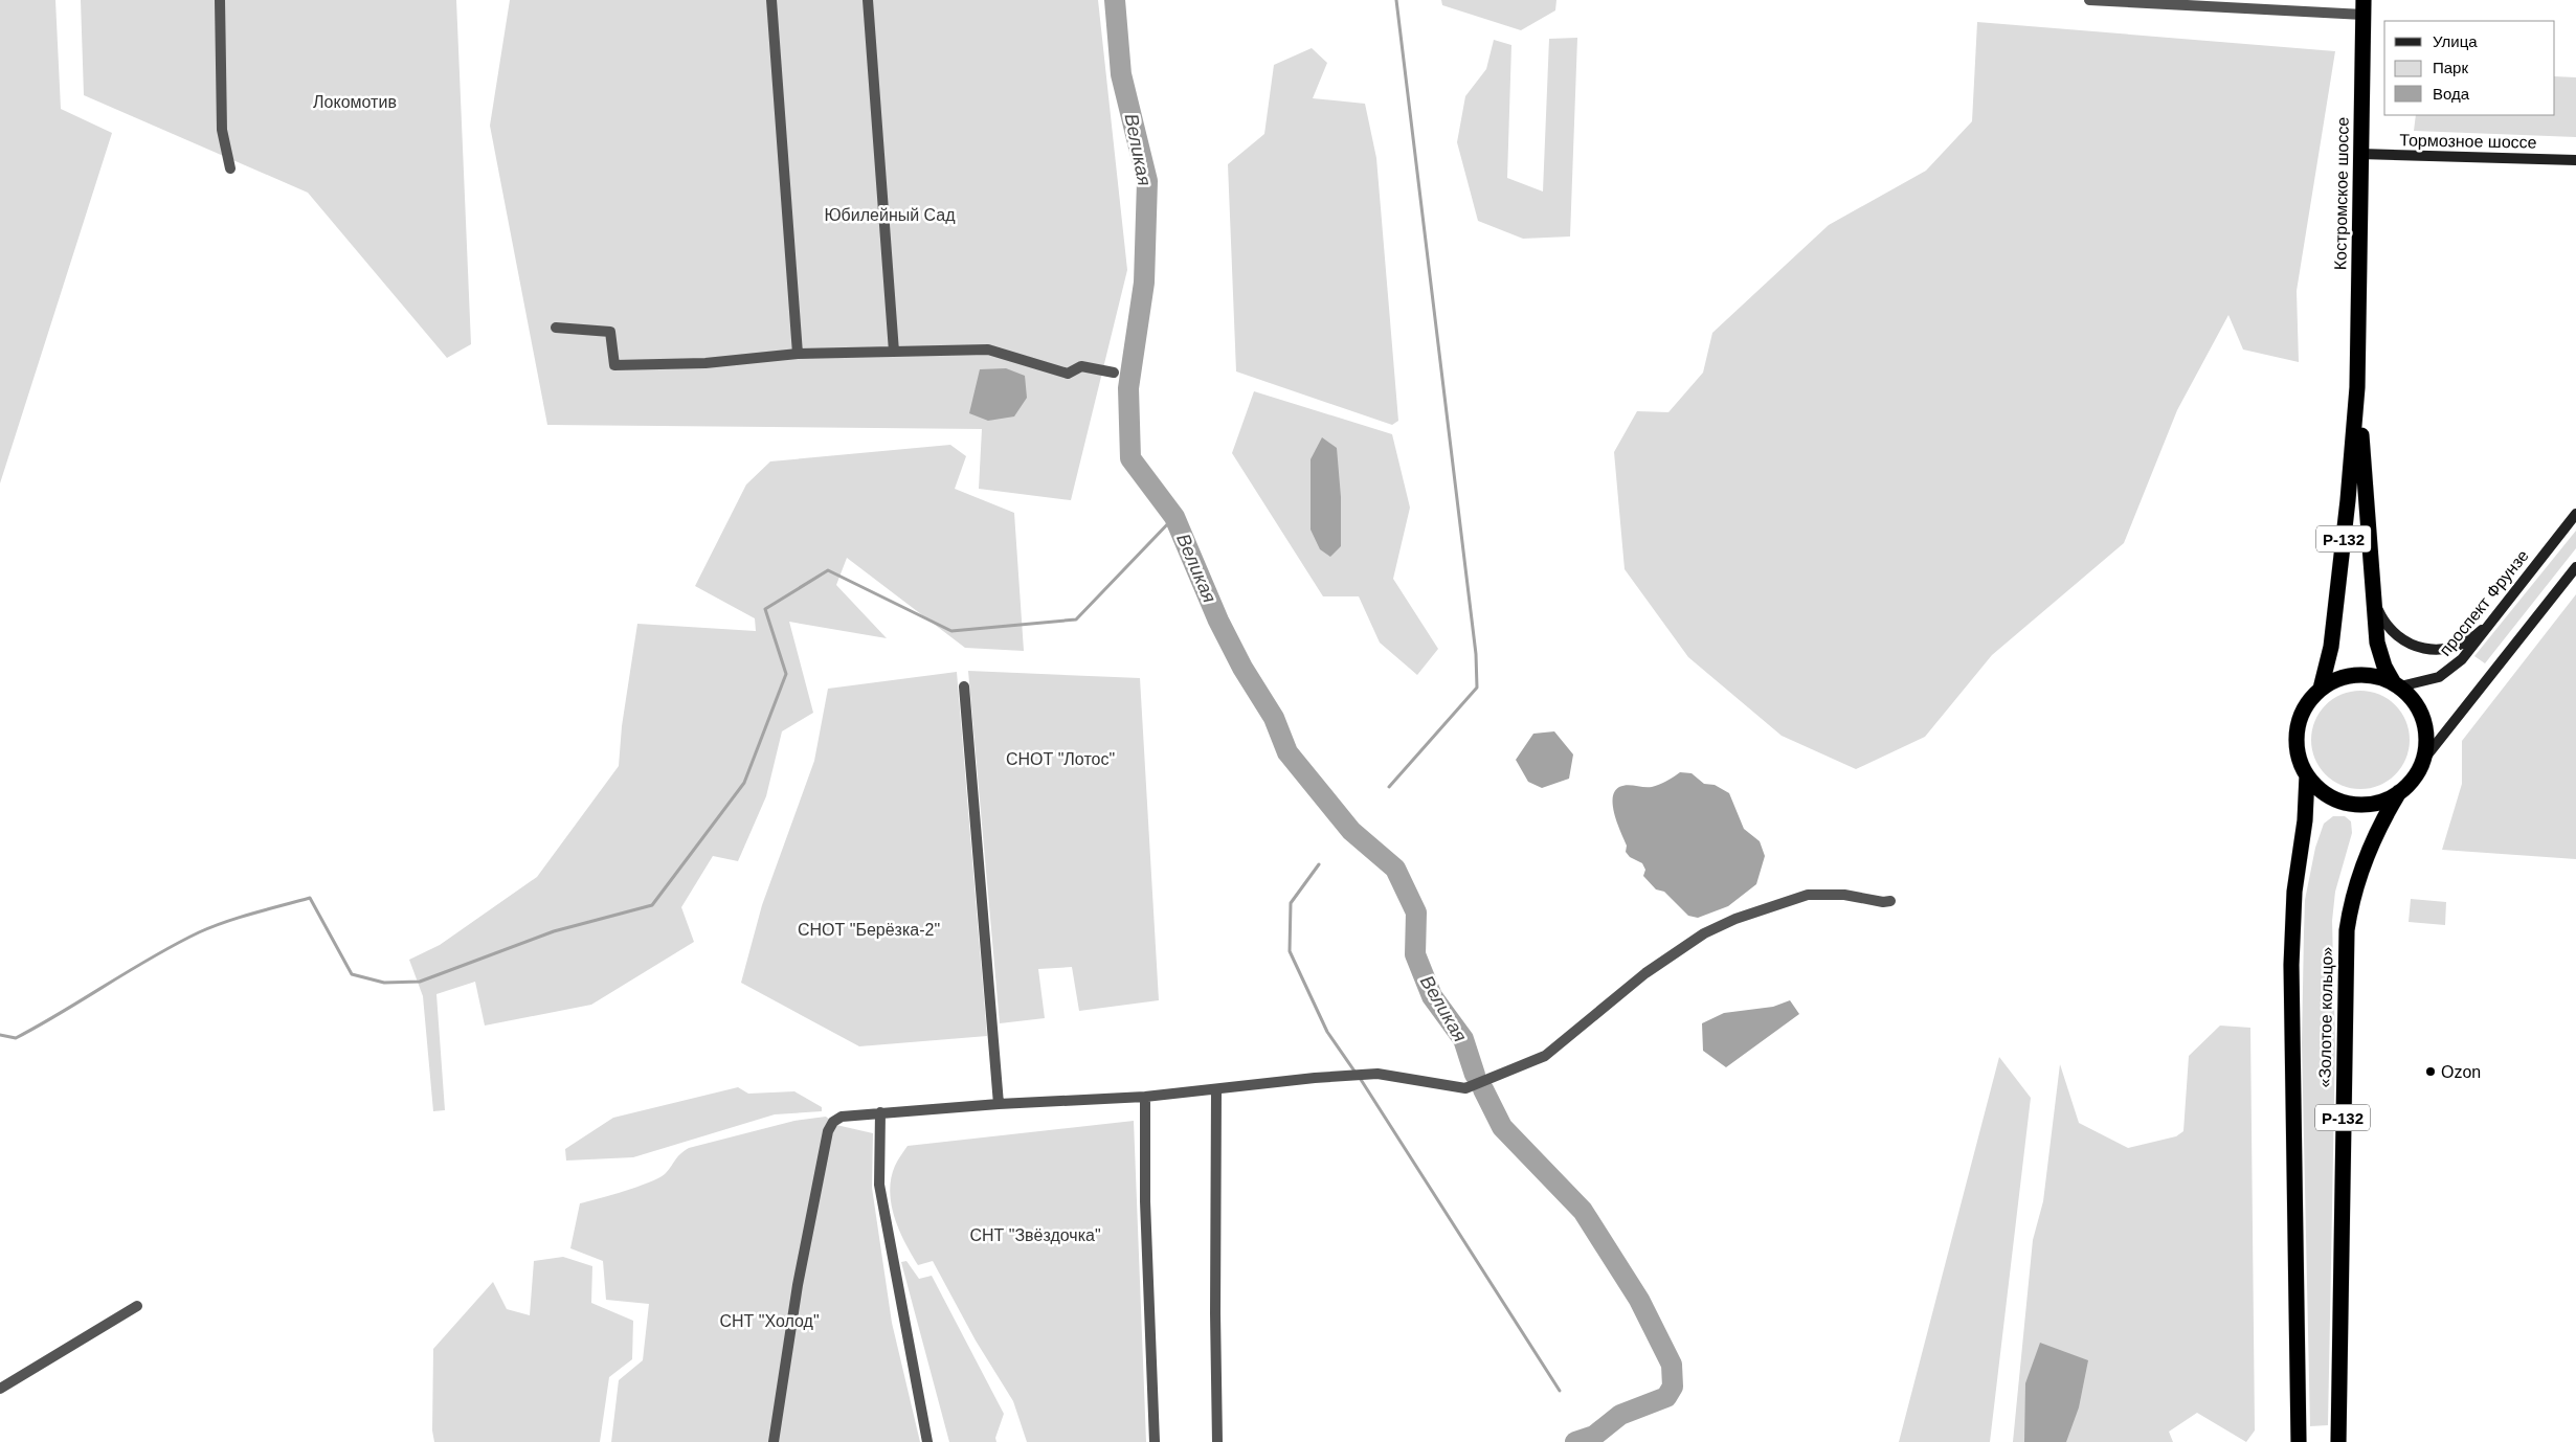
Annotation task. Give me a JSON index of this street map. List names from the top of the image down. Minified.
{"streets":{"highway":["Костромское шоссе","Р-132","«Золотое кольцо»"],"main road":["Тормозное шоссе","проспект Фрунзе"]},"crossings":[["Тормозное шоссе","Костромское шоссе"],["Костромское шоссе","«Золотое кольцо»"],["проспект Фрунзе","«Золотое кольцо»"]],"water":["Великая"],"parks":["Локомотив","Юбилейный Сад","СНОТ \"Лотос\"","СНОТ \"Берёзка-2\"","СНТ \"Звёздочка\"","СНТ \"Холод\""],"places":["Ozon"],"legend":["Улица","Парк","Вода"]}
